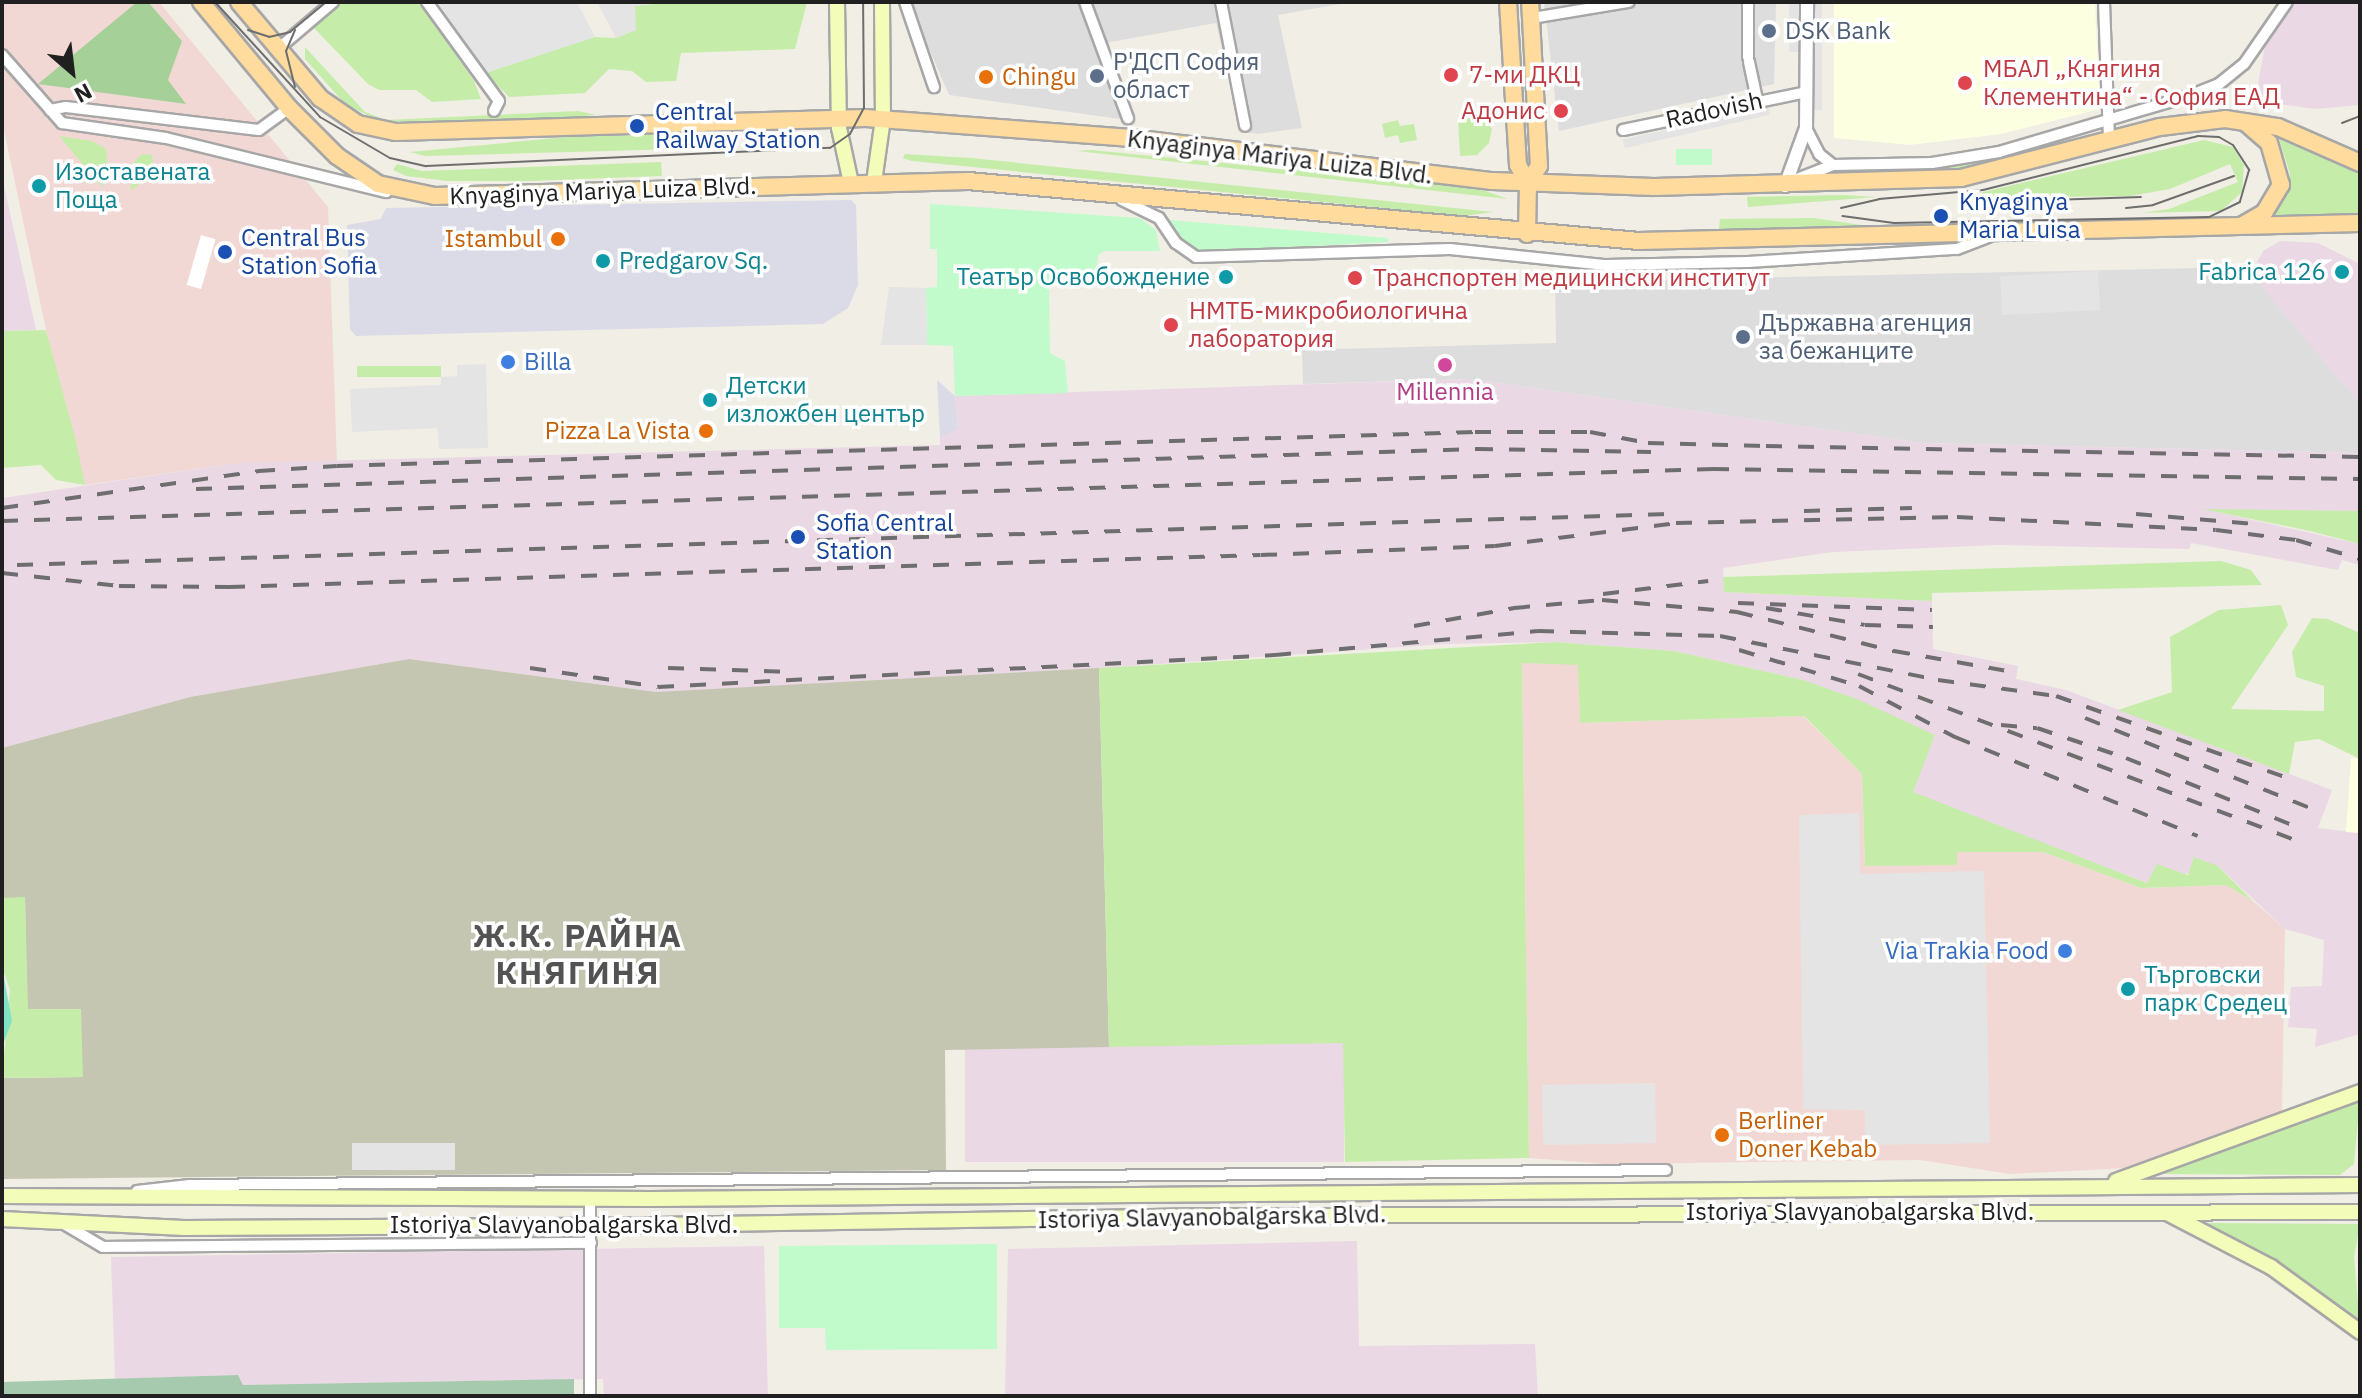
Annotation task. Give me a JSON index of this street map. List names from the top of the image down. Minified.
{"streets":{"main road":["Knyaginya Mariya Luiza Blvd.","Istoriya Slavyanobalgarska Blvd."],"street":["Radovish"]},"districts":["Ж.К. РАЙНА КНЯГИНЯ"],"places":["DSK Bank","7-ми ДКЦ","Р'ДСП София област","Chingu","МБАЛ „Княгиня Клементина“ - София ЕАД","Адонис","Central Railway Station","Изоставената Поща","Knyaginya Maria Luisa","Istambul","Central Bus Station Sofia","Predgarov Sq.","Fabrica 126","Театър Освобождение","Транспортен медицински институт","НМТБ-микробиологична лаборатория","Държавна агенция за бежанците","Billa","Millennia","Детски изложбен център","Pizza La Vista","Sofia Central Station","Via Trakia Food","Търговски парк Средец","Berliner Doner Kebab"],"north":"bottom right"}
